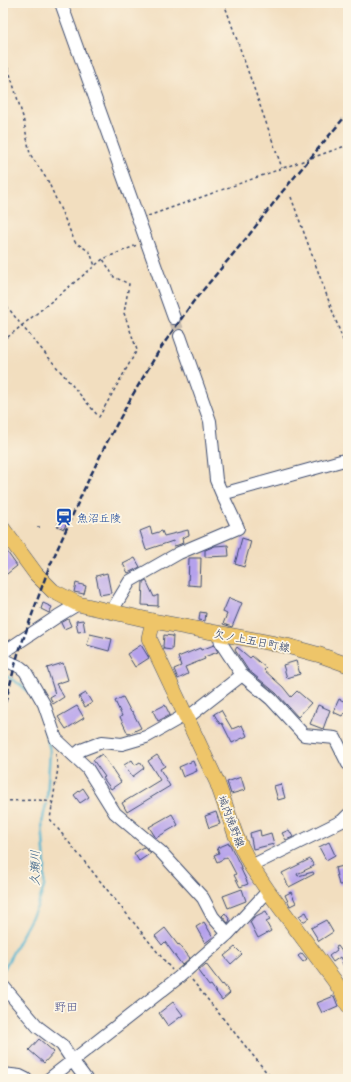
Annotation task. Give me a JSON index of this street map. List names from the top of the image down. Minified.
{"streets":{"main road":["欠ノ上五日町線","城内焼野線"]},"crossings":[["欠ノ上五日町線","城内焼野線"]],"districts":["野田"],"water":["久瀬川"],"places":{"station":["魚沼丘陵"]}}
